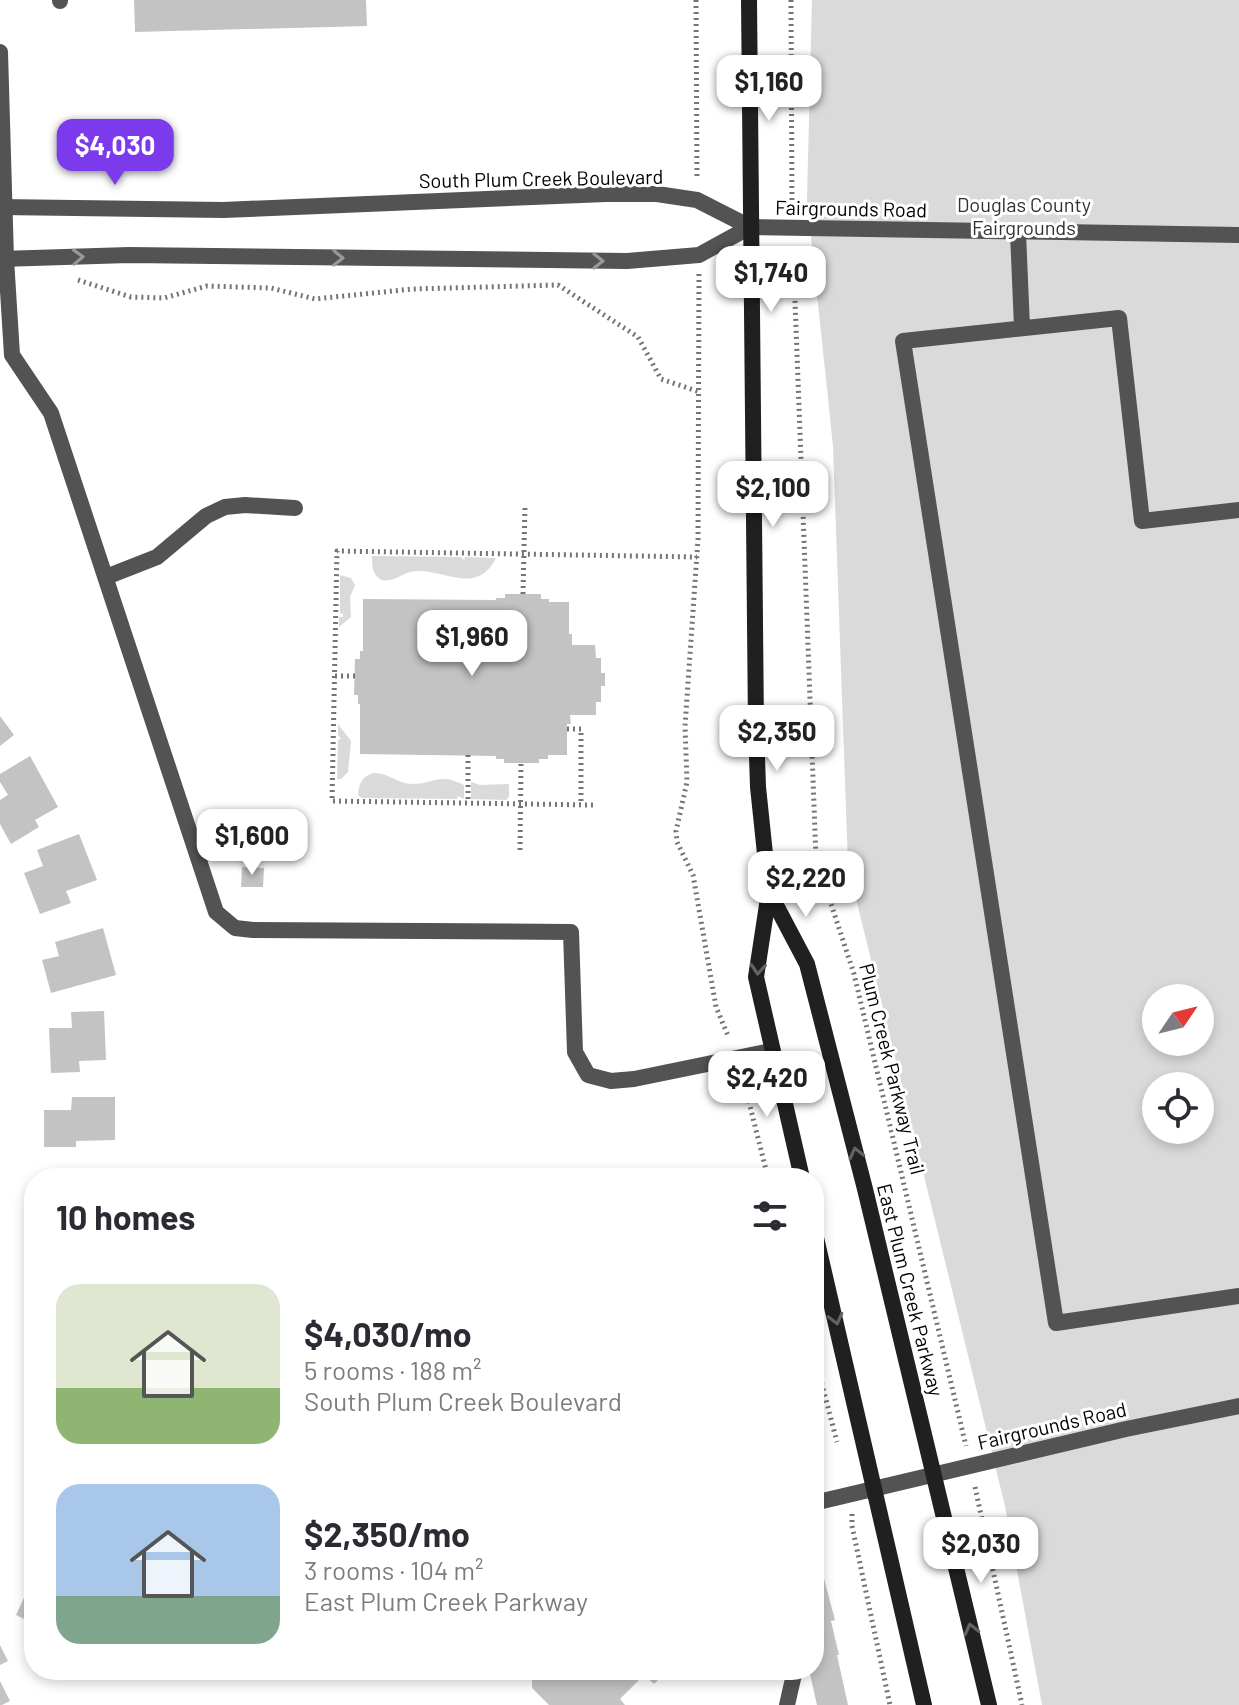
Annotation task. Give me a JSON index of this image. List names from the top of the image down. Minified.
{"streets":{"main road":["East Plum Creek Parkway"],"street":["South Plum Creek Boulevard","Fairgrounds Road"],"path":["Plum Creek Parkway Trail"]},"crossings":[["South Plum Creek Boulevard","Fairgrounds Road"],["South Plum Creek Boulevard","East Plum Creek Parkway"],["Fairgrounds Road","Plum Creek Parkway Trail"],["Fairgrounds Road","East Plum Creek Parkway"]],"parks":["Douglas County Fairgrounds"],"north":"top right","page":{"price":["$1,160","$4,030","$1,740","$2,100","$1,960","$2,350","$1,600","$2,220","$2,420","$2,030"],"heading":"10 homes","list":[{"name":"$4,030/mo","note":"5 rooms · 188 m² · South Plum Creek Boulevard"},{"name":"$2,350/mo","note":"3 rooms · 104 m² · East Plum Creek Parkway"}]}}
